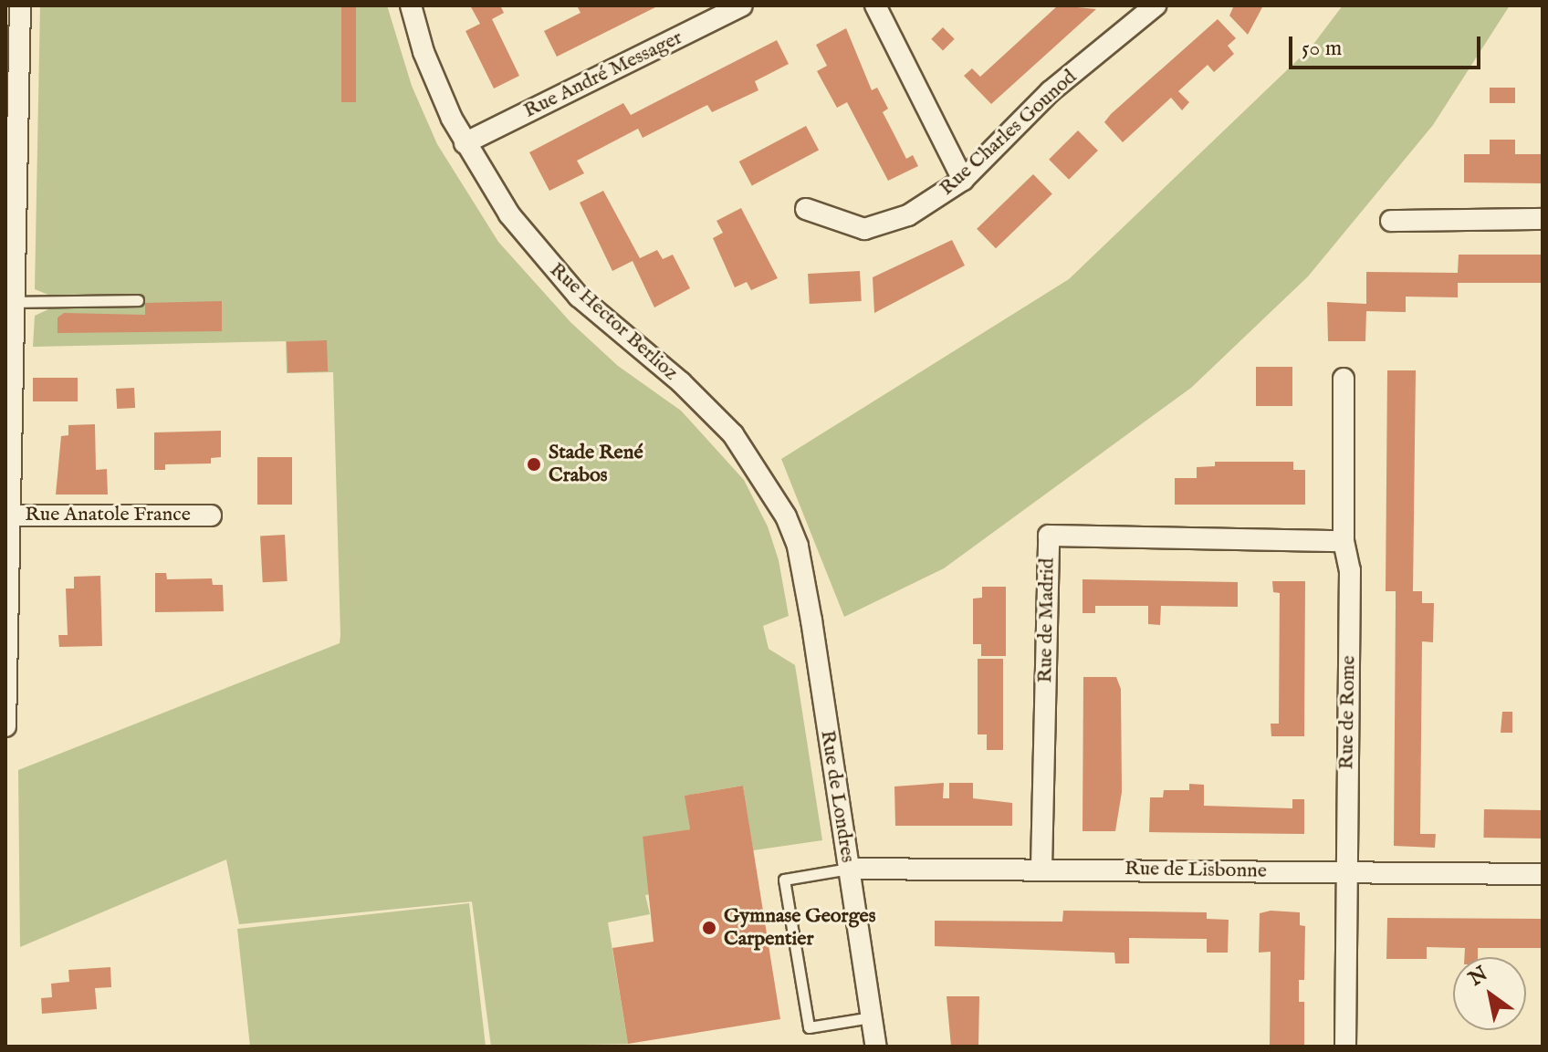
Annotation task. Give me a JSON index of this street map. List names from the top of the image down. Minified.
{"streets":{"street":["Rue André Messager","Rue Charles Gounod","Rue Hector Berlioz","Rue Anatole France","Rue de Madrid","Rue de Rome","Rue de Londres","Rue de Lisbonne"]},"crossings":[["Rue André Messager","Rue Hector Berlioz"],["Rue Hector Berlioz","Rue de Londres"],["Rue de Madrid","Rue de Rome"],["Rue de Madrid","Rue de Lisbonne"],["Rue de Rome","Rue de Lisbonne"],["Rue de Londres","Rue de Lisbonne"]],"places":["Stade René Crabos","Gymnase Georges Carpentier"],"scale_bar":"50 m","north":"top left"}
